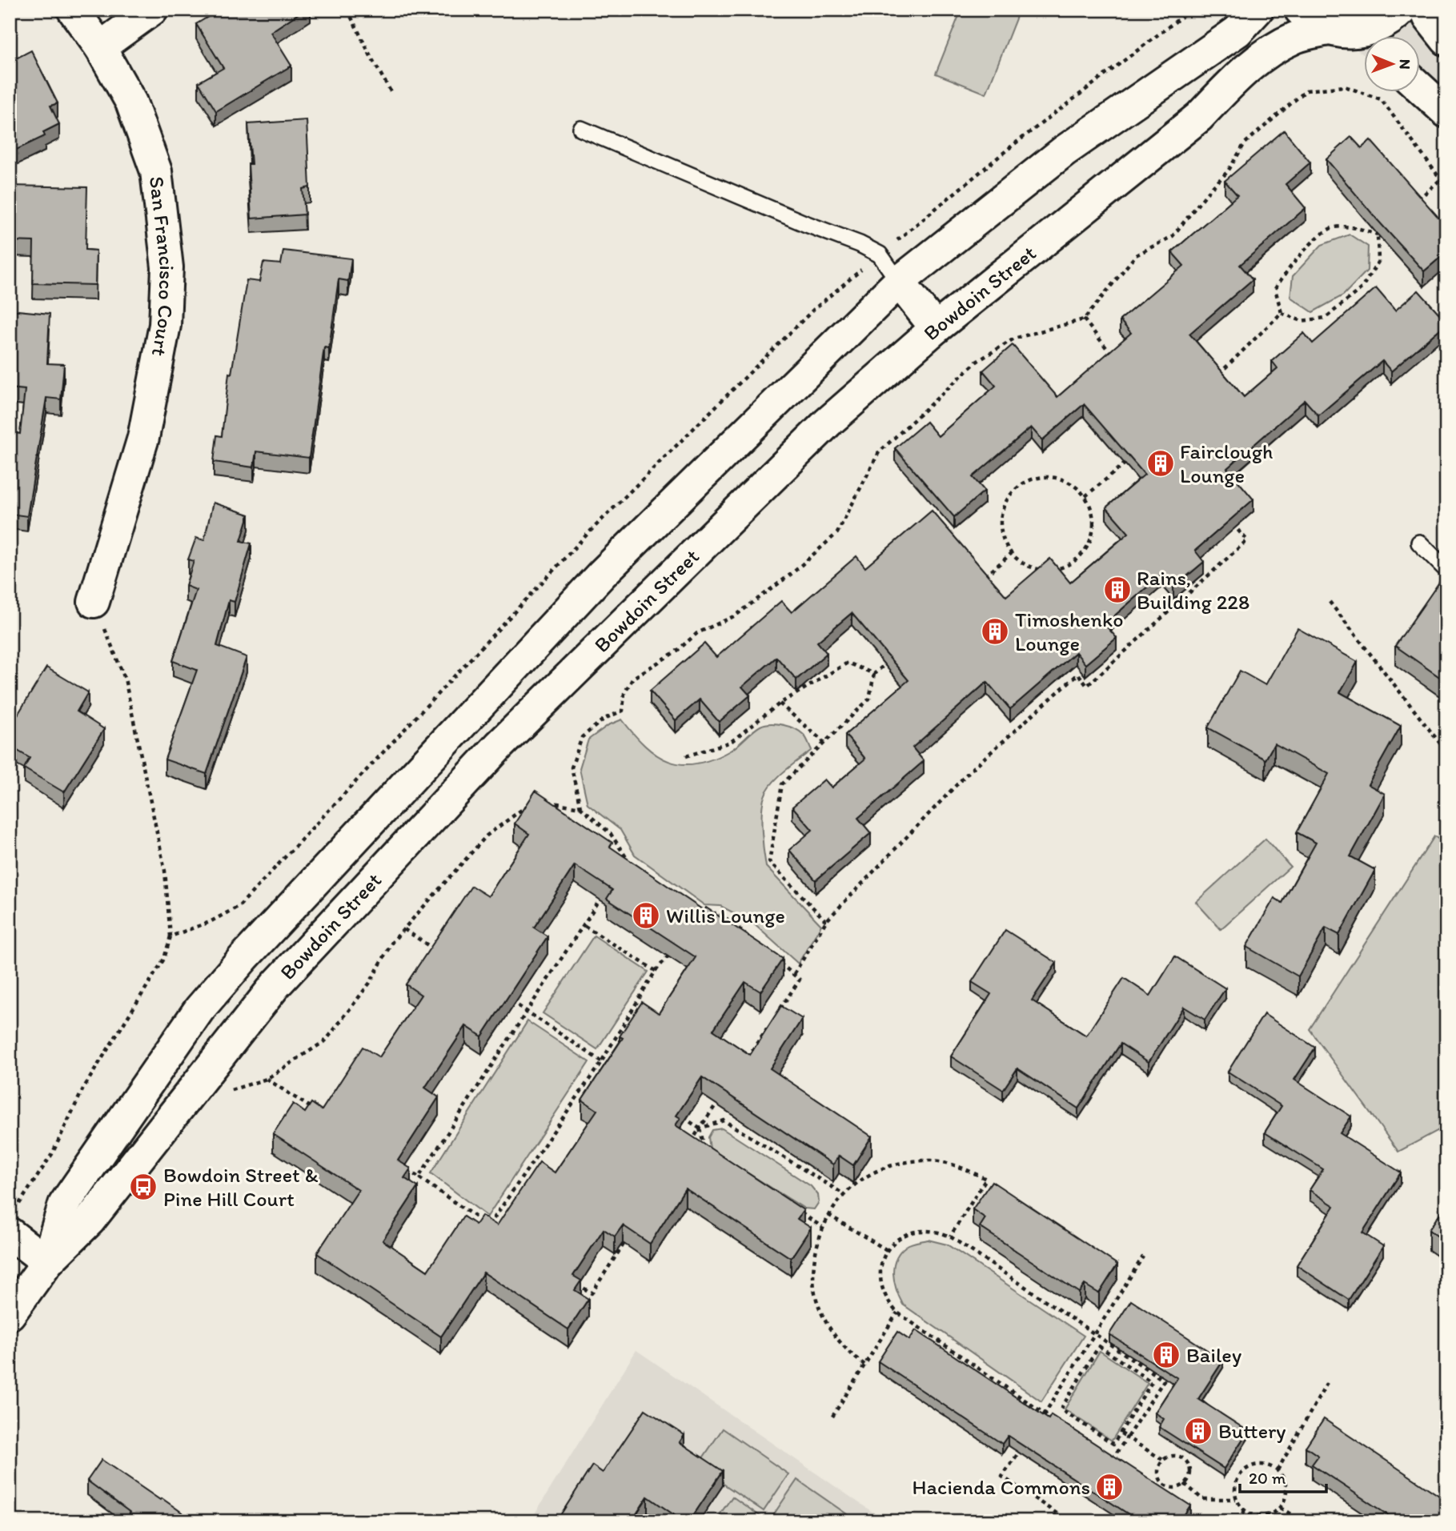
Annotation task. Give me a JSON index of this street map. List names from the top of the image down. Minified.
{"streets":{"street":["San Francisco Court","Bowdoin Street"]},"places":{"building":["Fairclough Lounge","Rains, Building 228","Timoshenko Lounge","Willis Lounge","Bailey","Buttery","Hacienda Commons"],"bus stop":["Bowdoin Street & Pine Hill Court"]},"scale_bar":"20 m","north":"right"}
